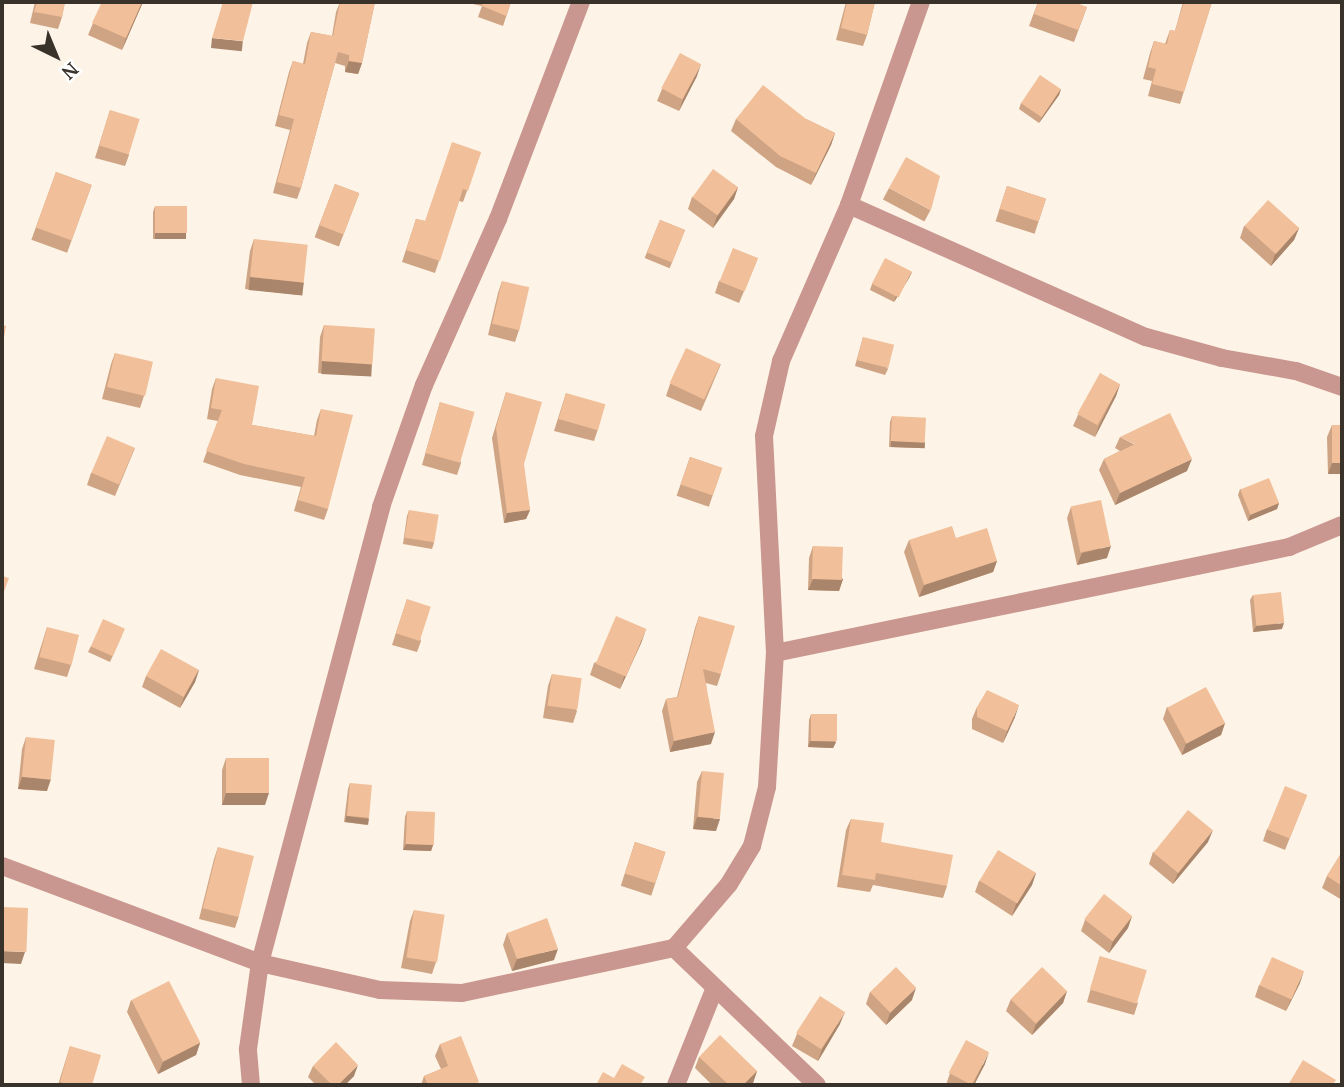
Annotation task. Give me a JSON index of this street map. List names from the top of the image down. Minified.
{"north":"bottom right"}
